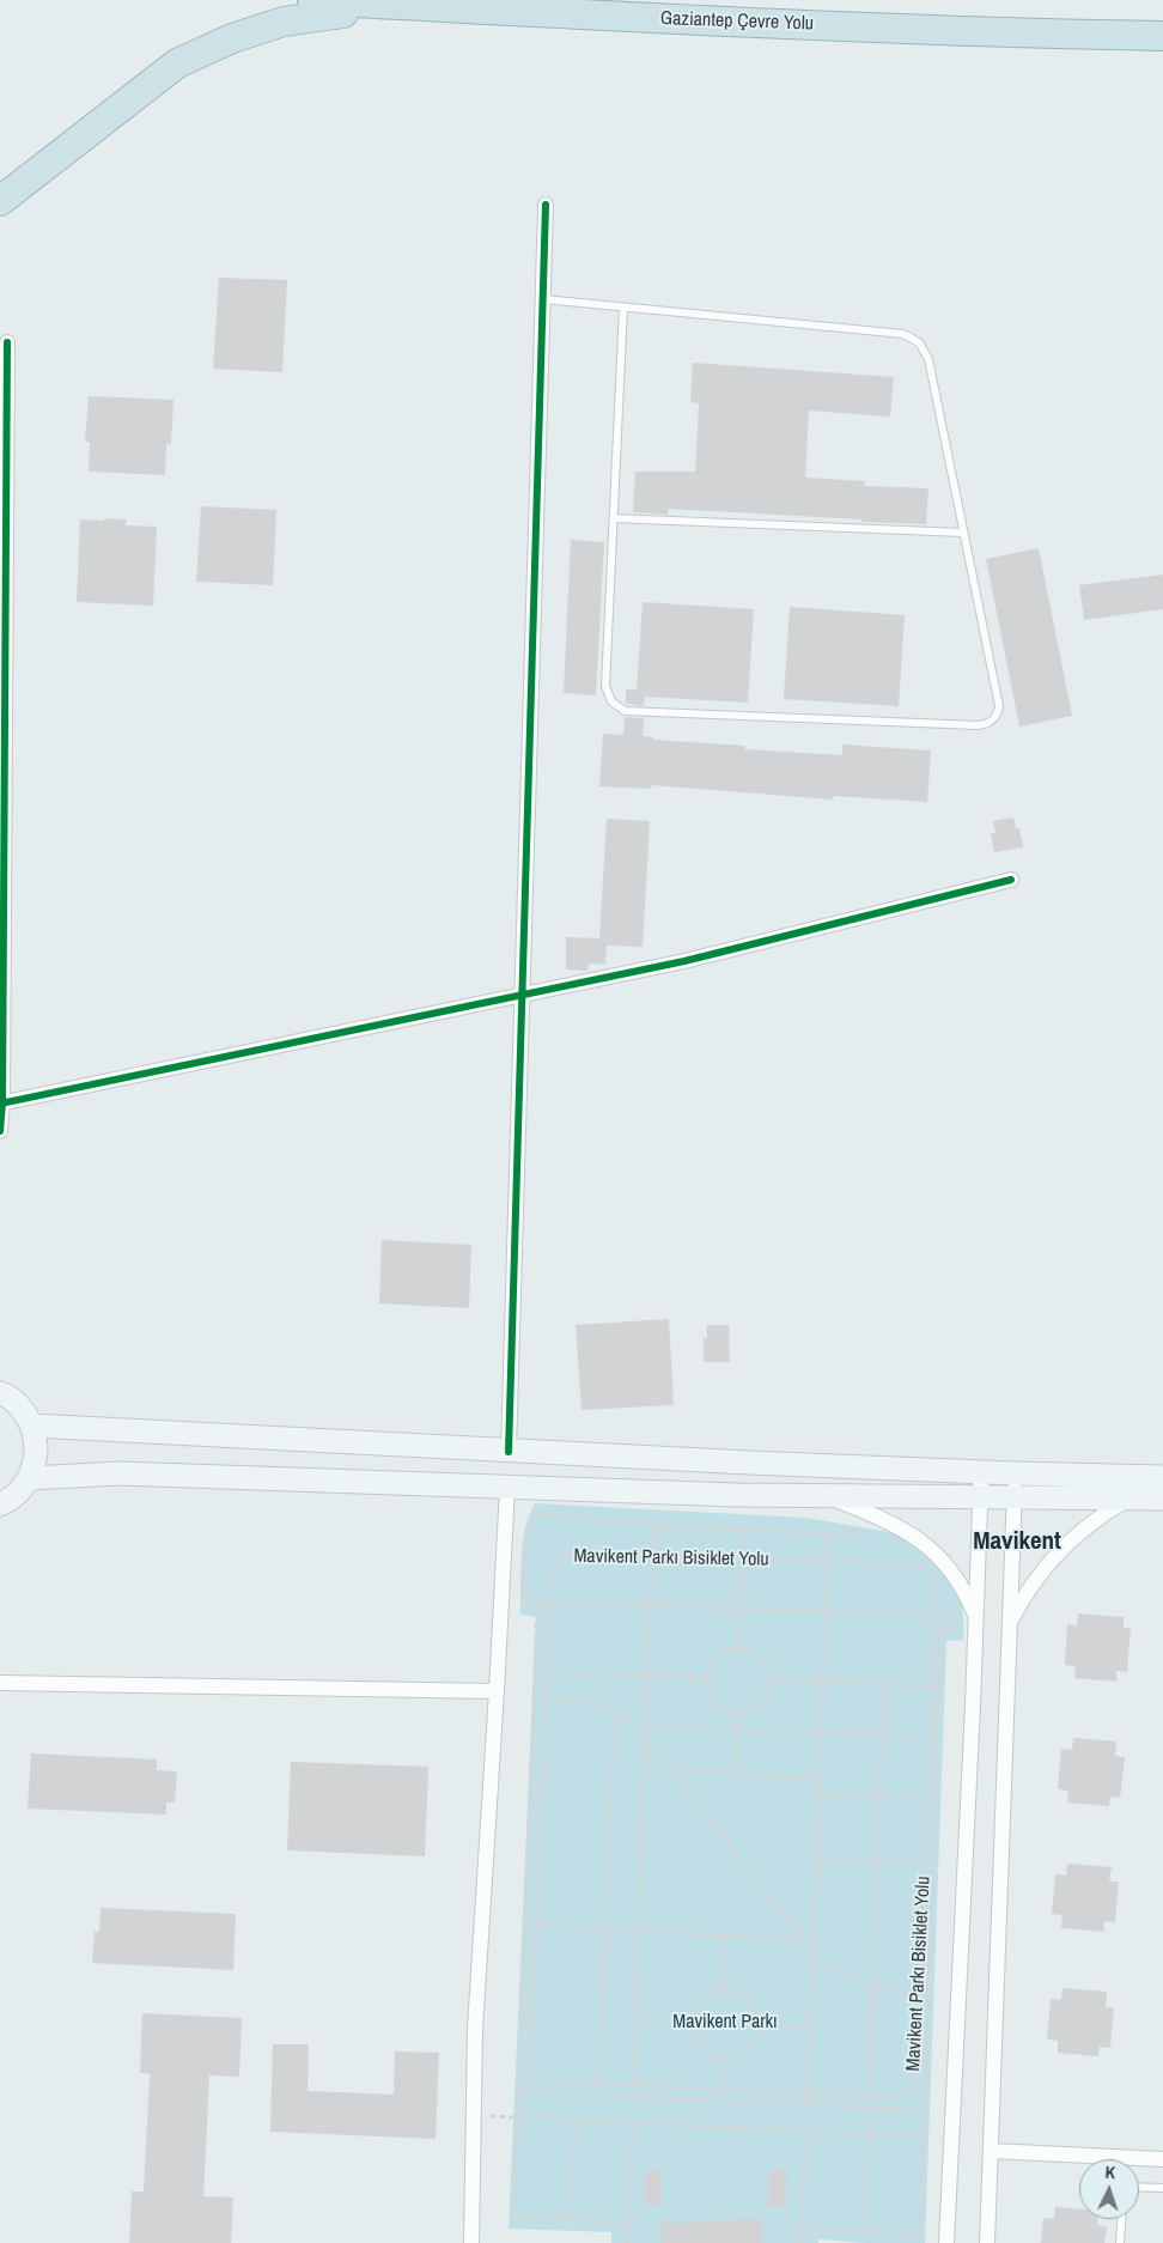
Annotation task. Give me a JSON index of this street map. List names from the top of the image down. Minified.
{"streets":{"highway":["Gaziantep Çevre Yolu"],"path":["Mavikent Parkı Bisiklet Yolu"]},"districts":["Mavikent"],"parks":["Mavikent Parkı"],"north":"top"}
